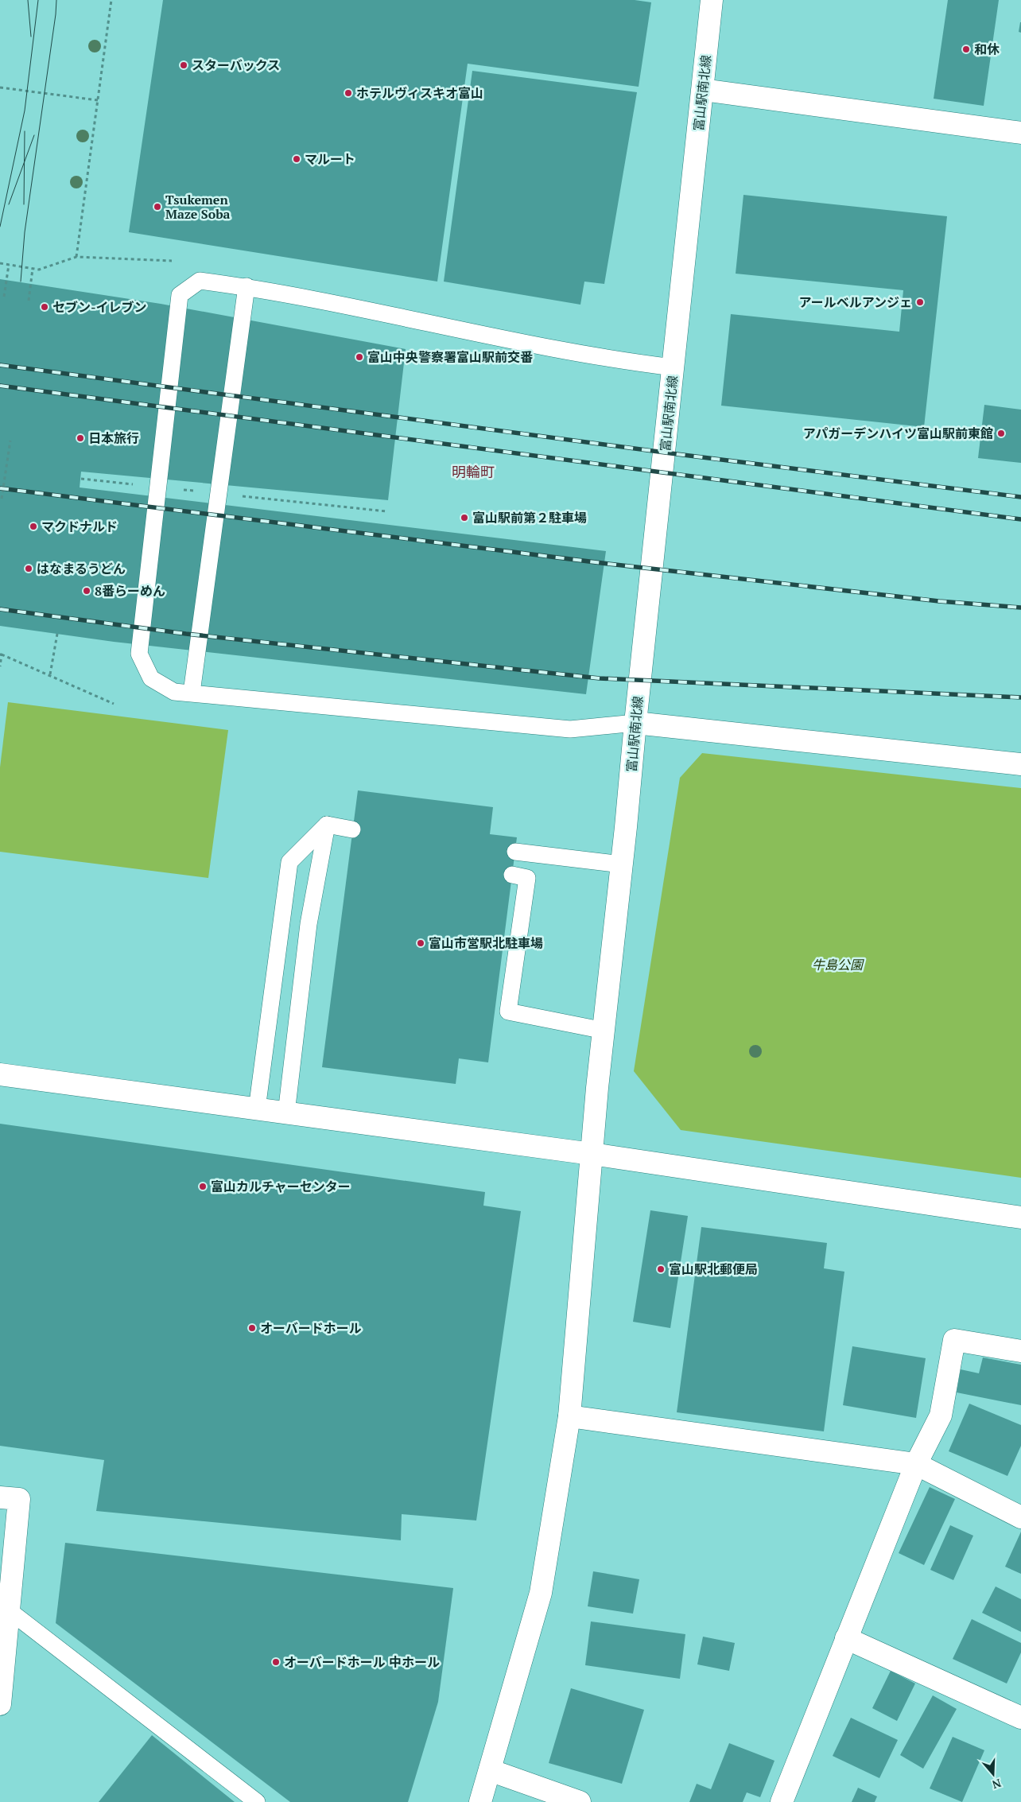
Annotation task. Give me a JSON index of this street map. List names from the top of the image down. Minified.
{"streets":{"street":["富山駅南北線"]},"districts":["明輪町"],"parks":["牛島公園"],"places":["和休","スターバックス","ホテルヴィスキオ富山","マルート","Tsukemen Maze Soba","アールベルアンジェ","セブン-イレブン","富山中央警察署富山駅前交番","アパガーデンハイツ富山駅前東館","日本旅行","富山駅前第２駐車場","マクドナルド","はなまるうどん","8番らーめん","富山市営駅北駐車場","富山カルチャーセンター","富山駅北郵便局","オーバードホール","オーバードホール 中ホール"],"north":"bottom"}
